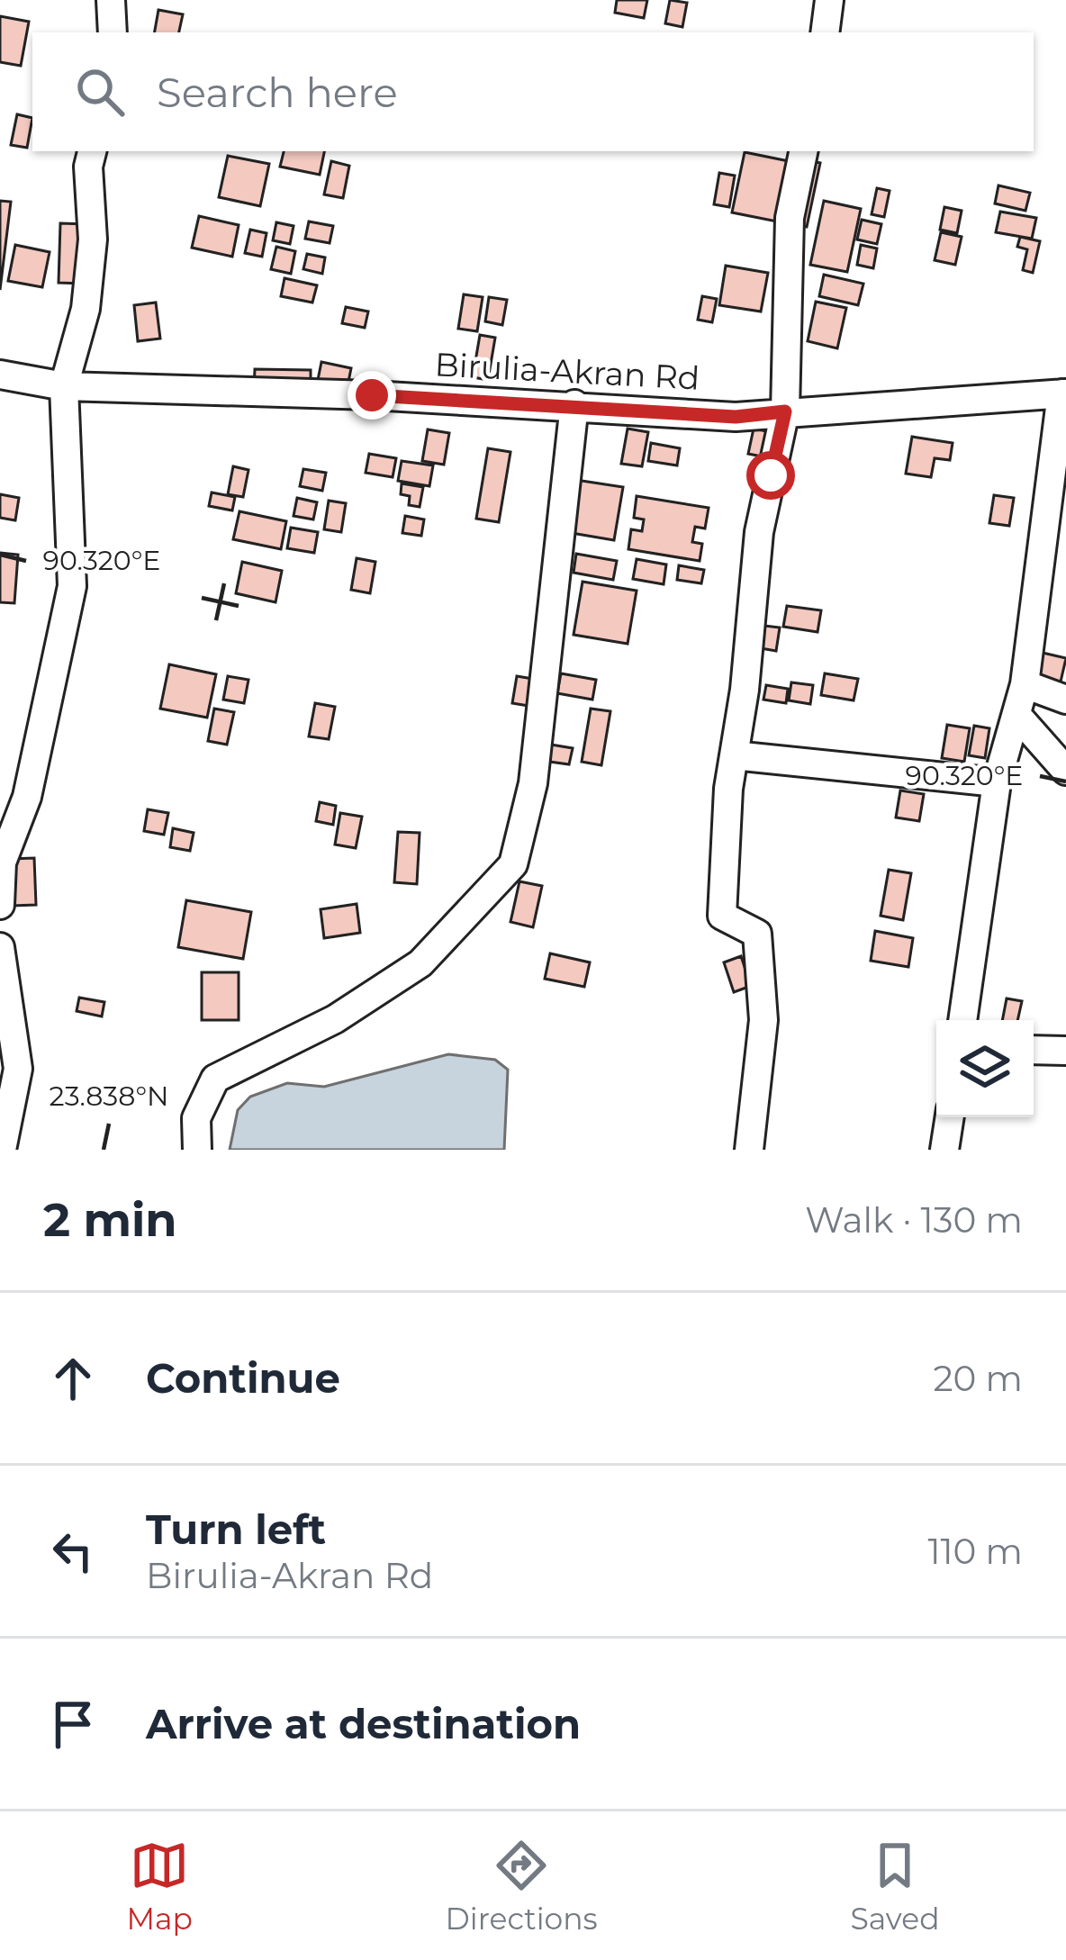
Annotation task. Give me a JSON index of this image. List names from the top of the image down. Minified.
{"streets":{"street":["Birulia-Akran Rd"]},"page":{"search":"Search here","heading":["2 min","Walk · 130 m"],"list":[["Continue","20 m"],["Turn left","Birulia-Akran Rd","110 m"],"Arrive at destination"],"nav":["Map","Directions","Saved"]},"coordinates":["90.320°E","23.838°N"]}
